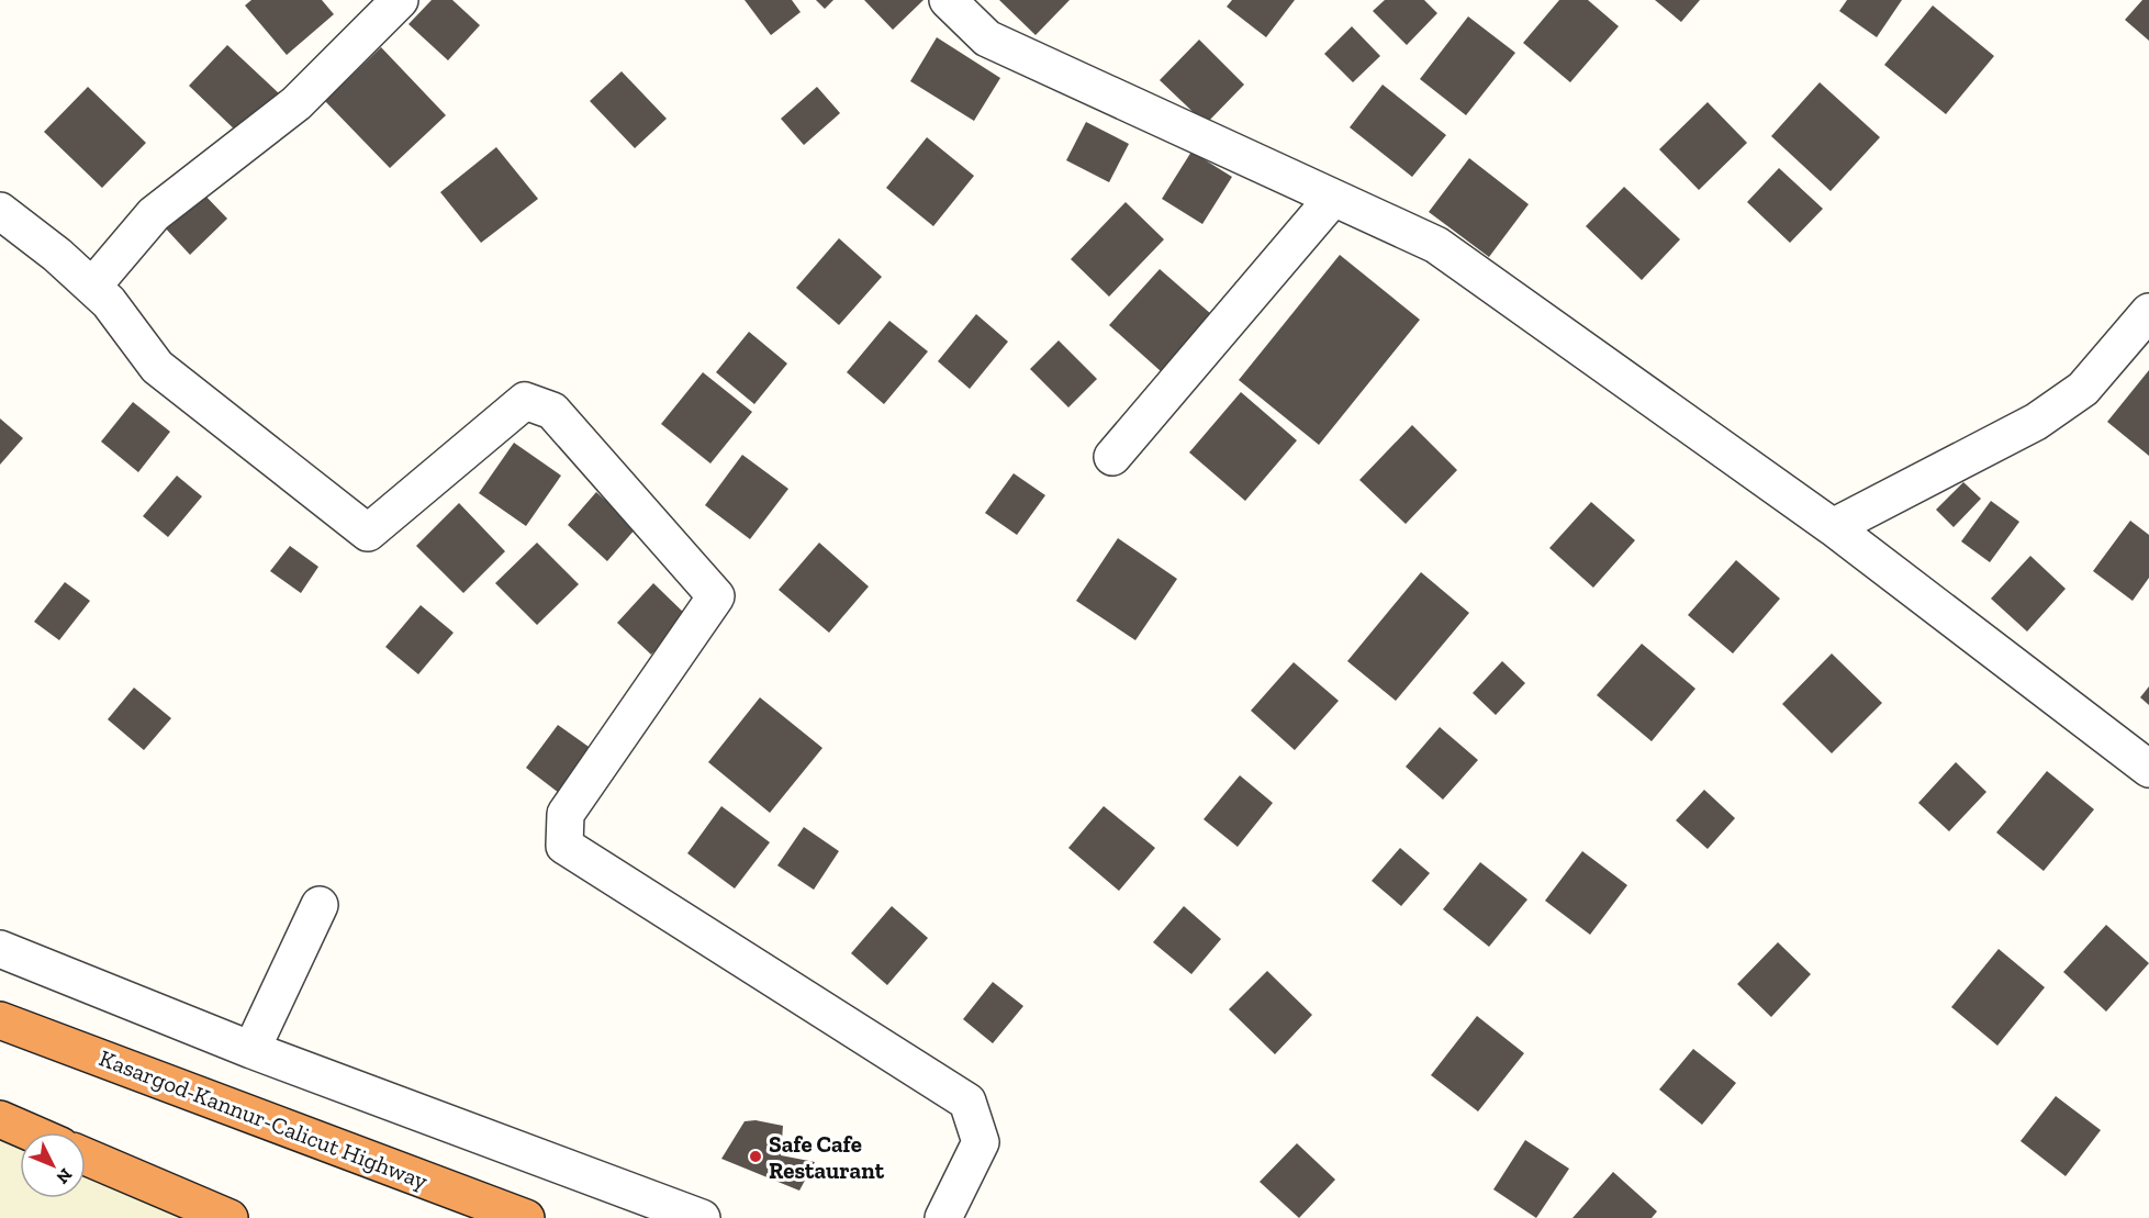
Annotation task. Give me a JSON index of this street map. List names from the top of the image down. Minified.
{"streets":{"highway":["Kasargod-Kannur-Calicut Highway"]},"places":["Safe Cafe Restaurant"],"north":"bottom right"}
